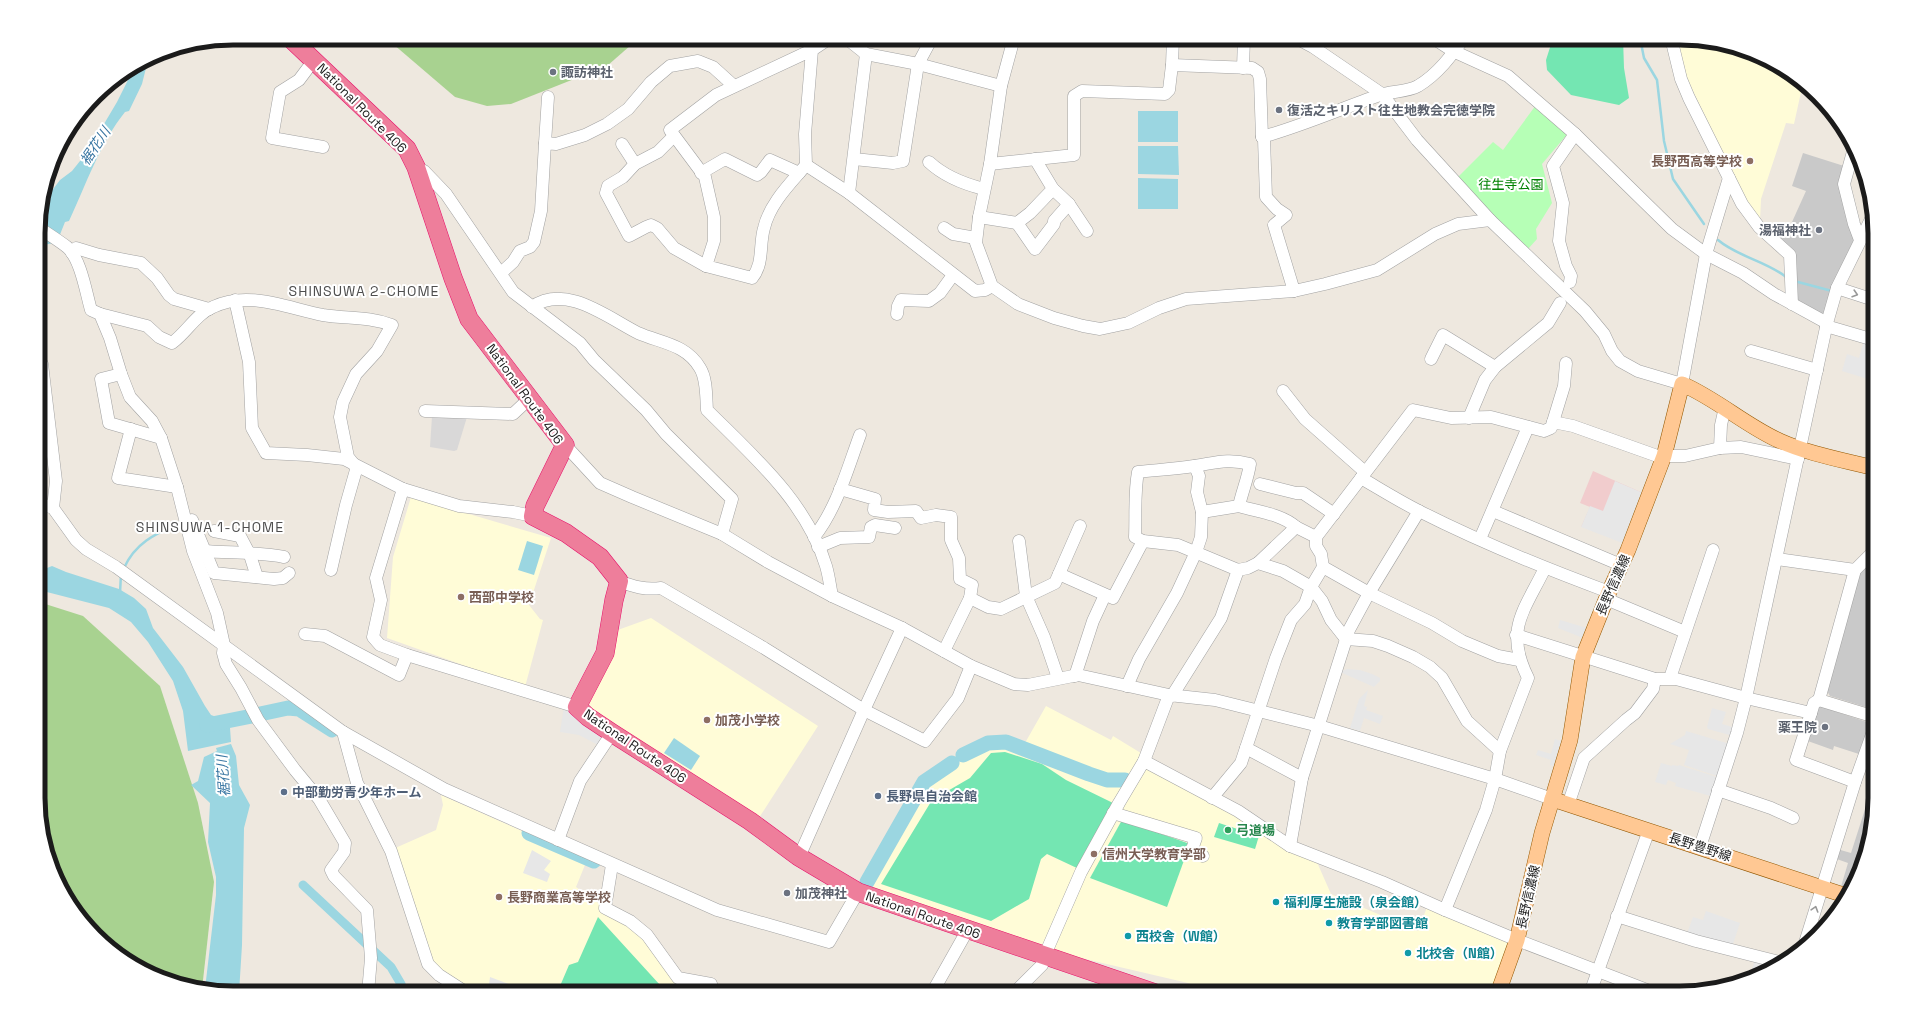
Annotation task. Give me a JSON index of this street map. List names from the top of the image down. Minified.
{"streets":{"highway":["National Route 406"],"main road":["長野信濃線","長野豊野線"]},"crossings":[["長野信濃線","長野豊野線"]],"districts":["SHINSUWA 2-CHOME","SHINSUWA 1-CHOME"],"water":["裾花川"],"parks":["往生寺公園"],"places":["諏訪神社","復活之キリスト往生地教会完徳学院","長野西高等学校","湯福神社","西部中学校","加茂小学校","薬王院","中部勤労青少年ホーム","長野県自治会館","弓道場","信州大学教育学部","加茂神社","長野商業高等学校","福利厚生施設（泉会館）","教育学部図書館","西校舎（W館）","北校舎（N館）"]}
